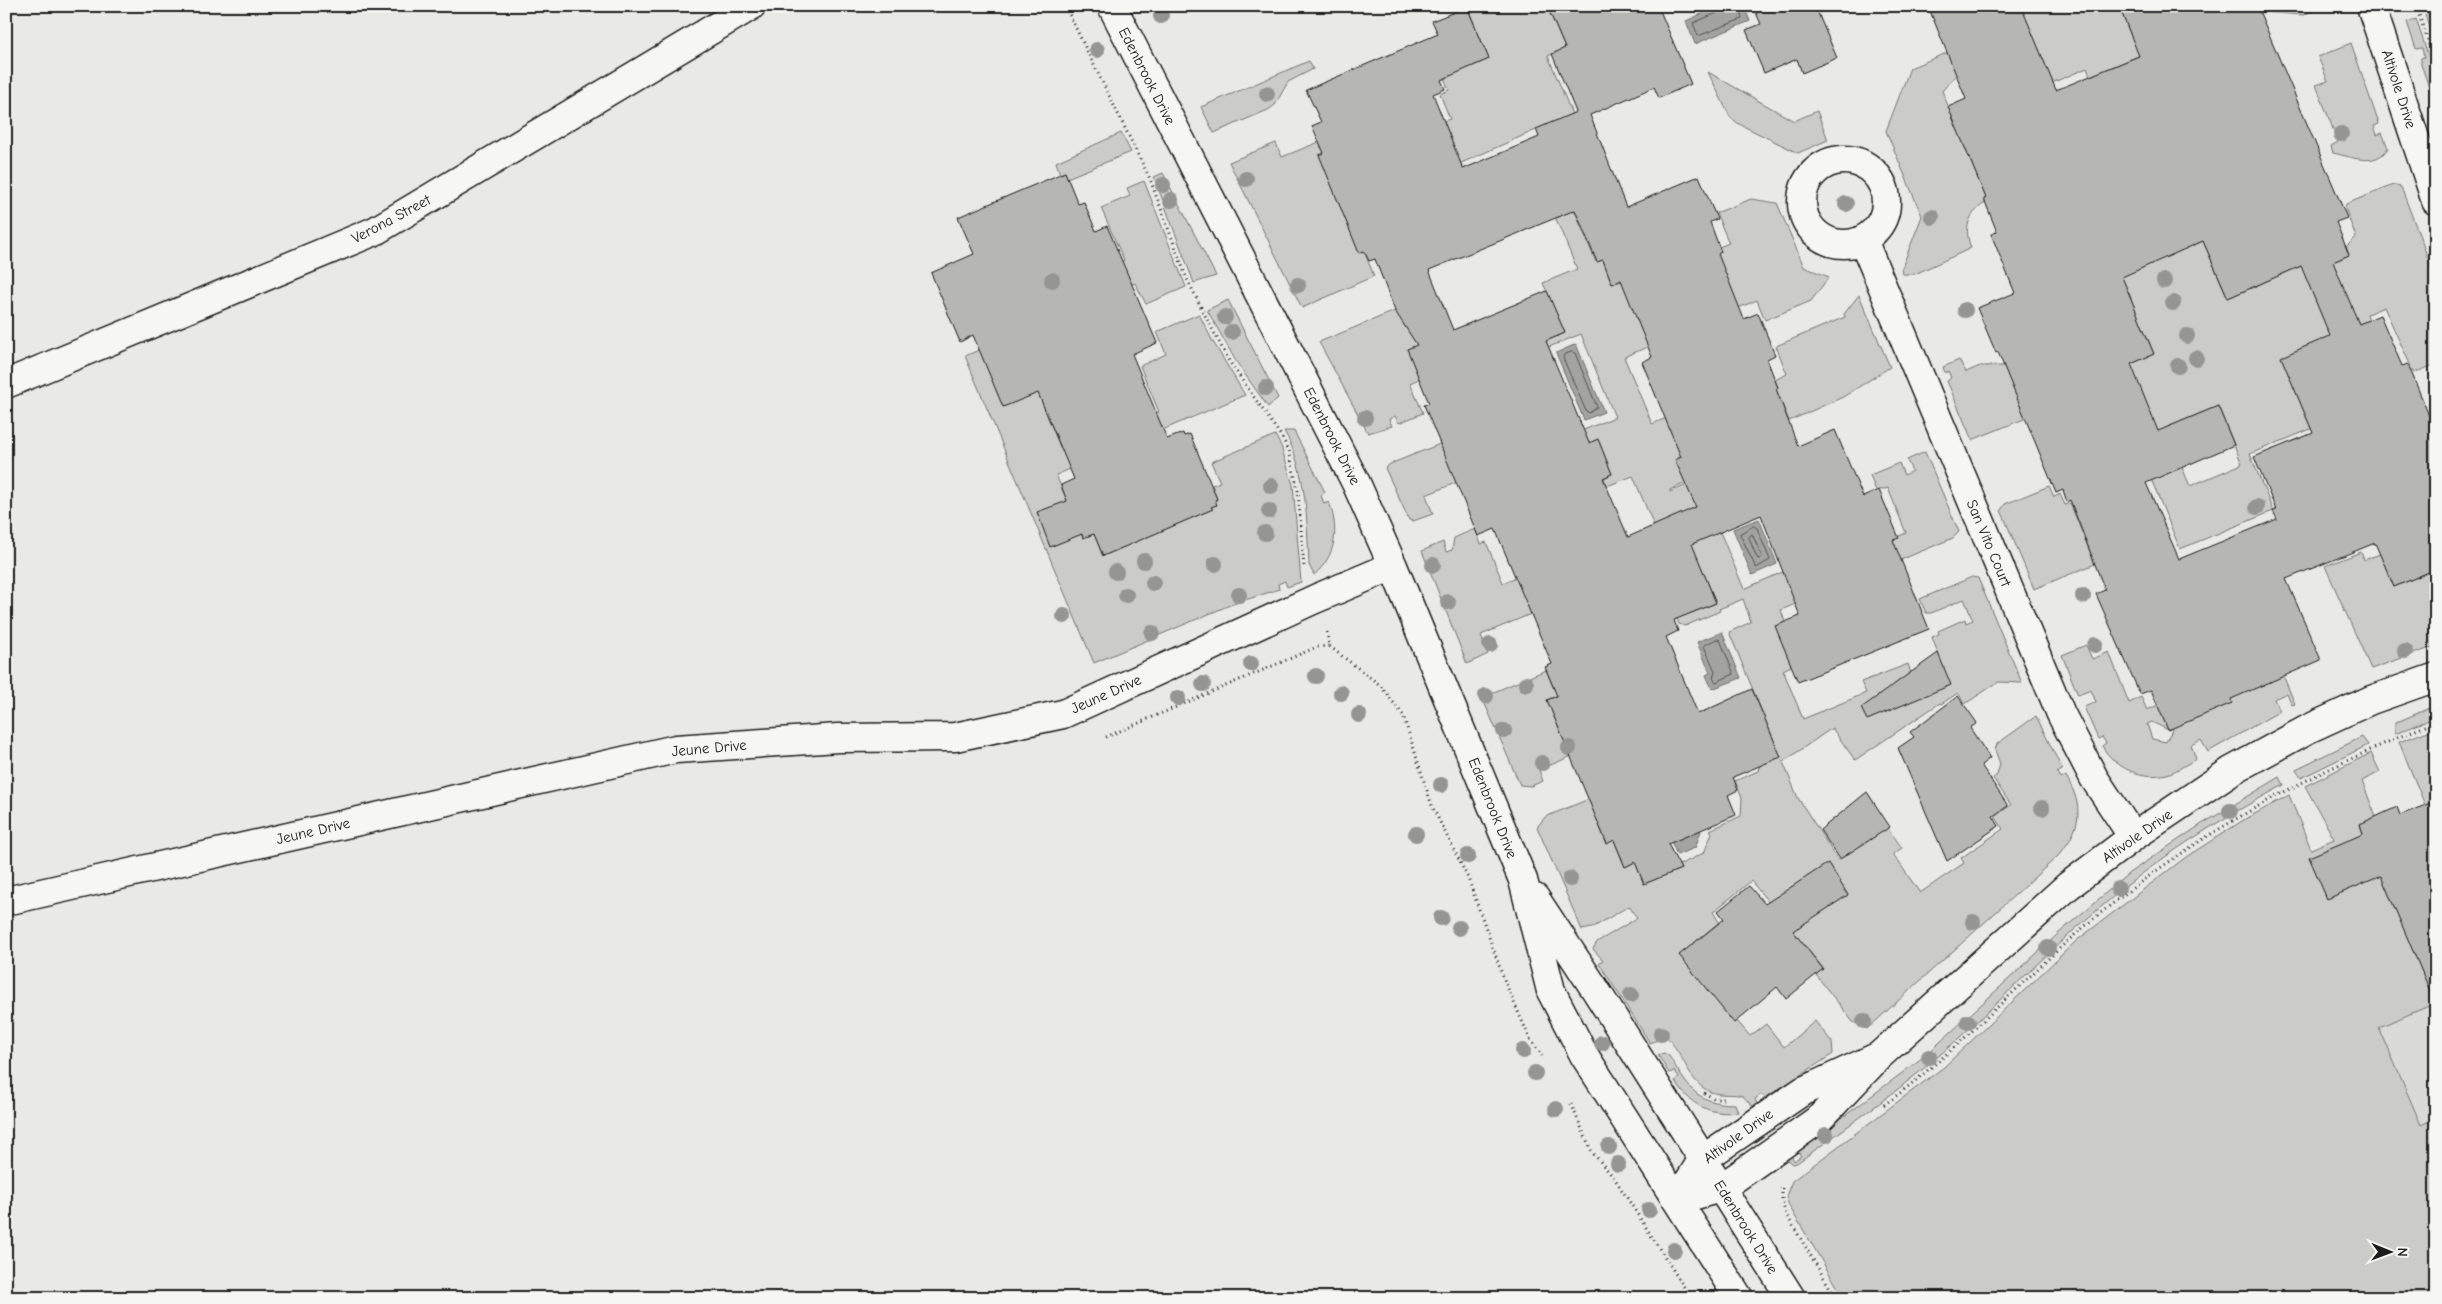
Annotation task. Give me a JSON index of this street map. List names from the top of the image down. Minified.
{"streets":{"street":["Edenbrook Drive","Altivole Drive","Verona Street","San Vito Court","Jeune Drive"]},"crossings":[["Edenbrook Drive","Altivole Drive"],["Edenbrook Drive","Jeune Drive"],["Altivole Drive","San Vito Court"]],"north":"right"}
